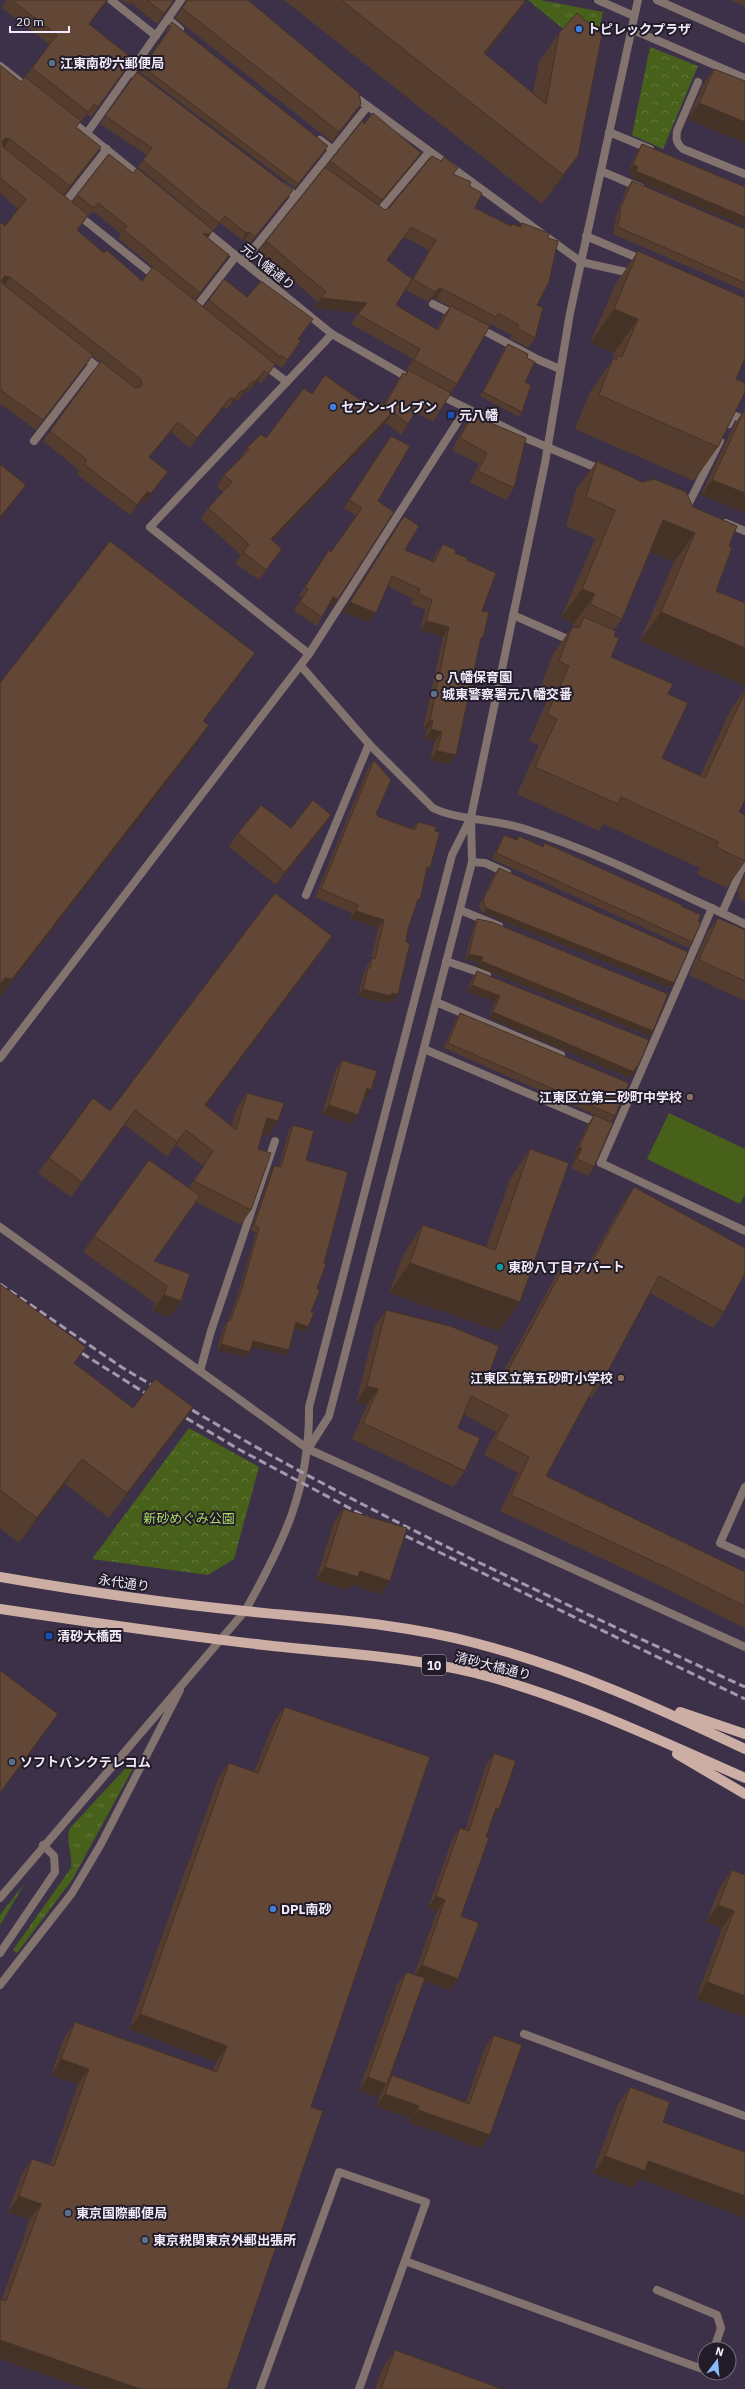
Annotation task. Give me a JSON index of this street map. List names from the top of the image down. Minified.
{"streets":{"main road":["永代通り","10","清砂大橋通り"],"street":["元八幡通り"]},"crossings":[["永代通り","清砂大橋通り"],["10","清砂大橋通り"]],"parks":["新砂めぐみ公園"],"places":{"other":["トピレックプラザ","江東南砂六郵便局","セブン-イレブン","八幡保育園","城東警察署元八幡交番","江東区立第二砂町中学校","東砂八丁目アパート","江東区立第五砂町小学校","ソフトバンクテレコム","DPL南砂","東京国際郵便局","東京税関東京外郵出張所"],"transit":["元八幡","清砂大橋西"]},"scale_bar":"20 m","north":"top"}
